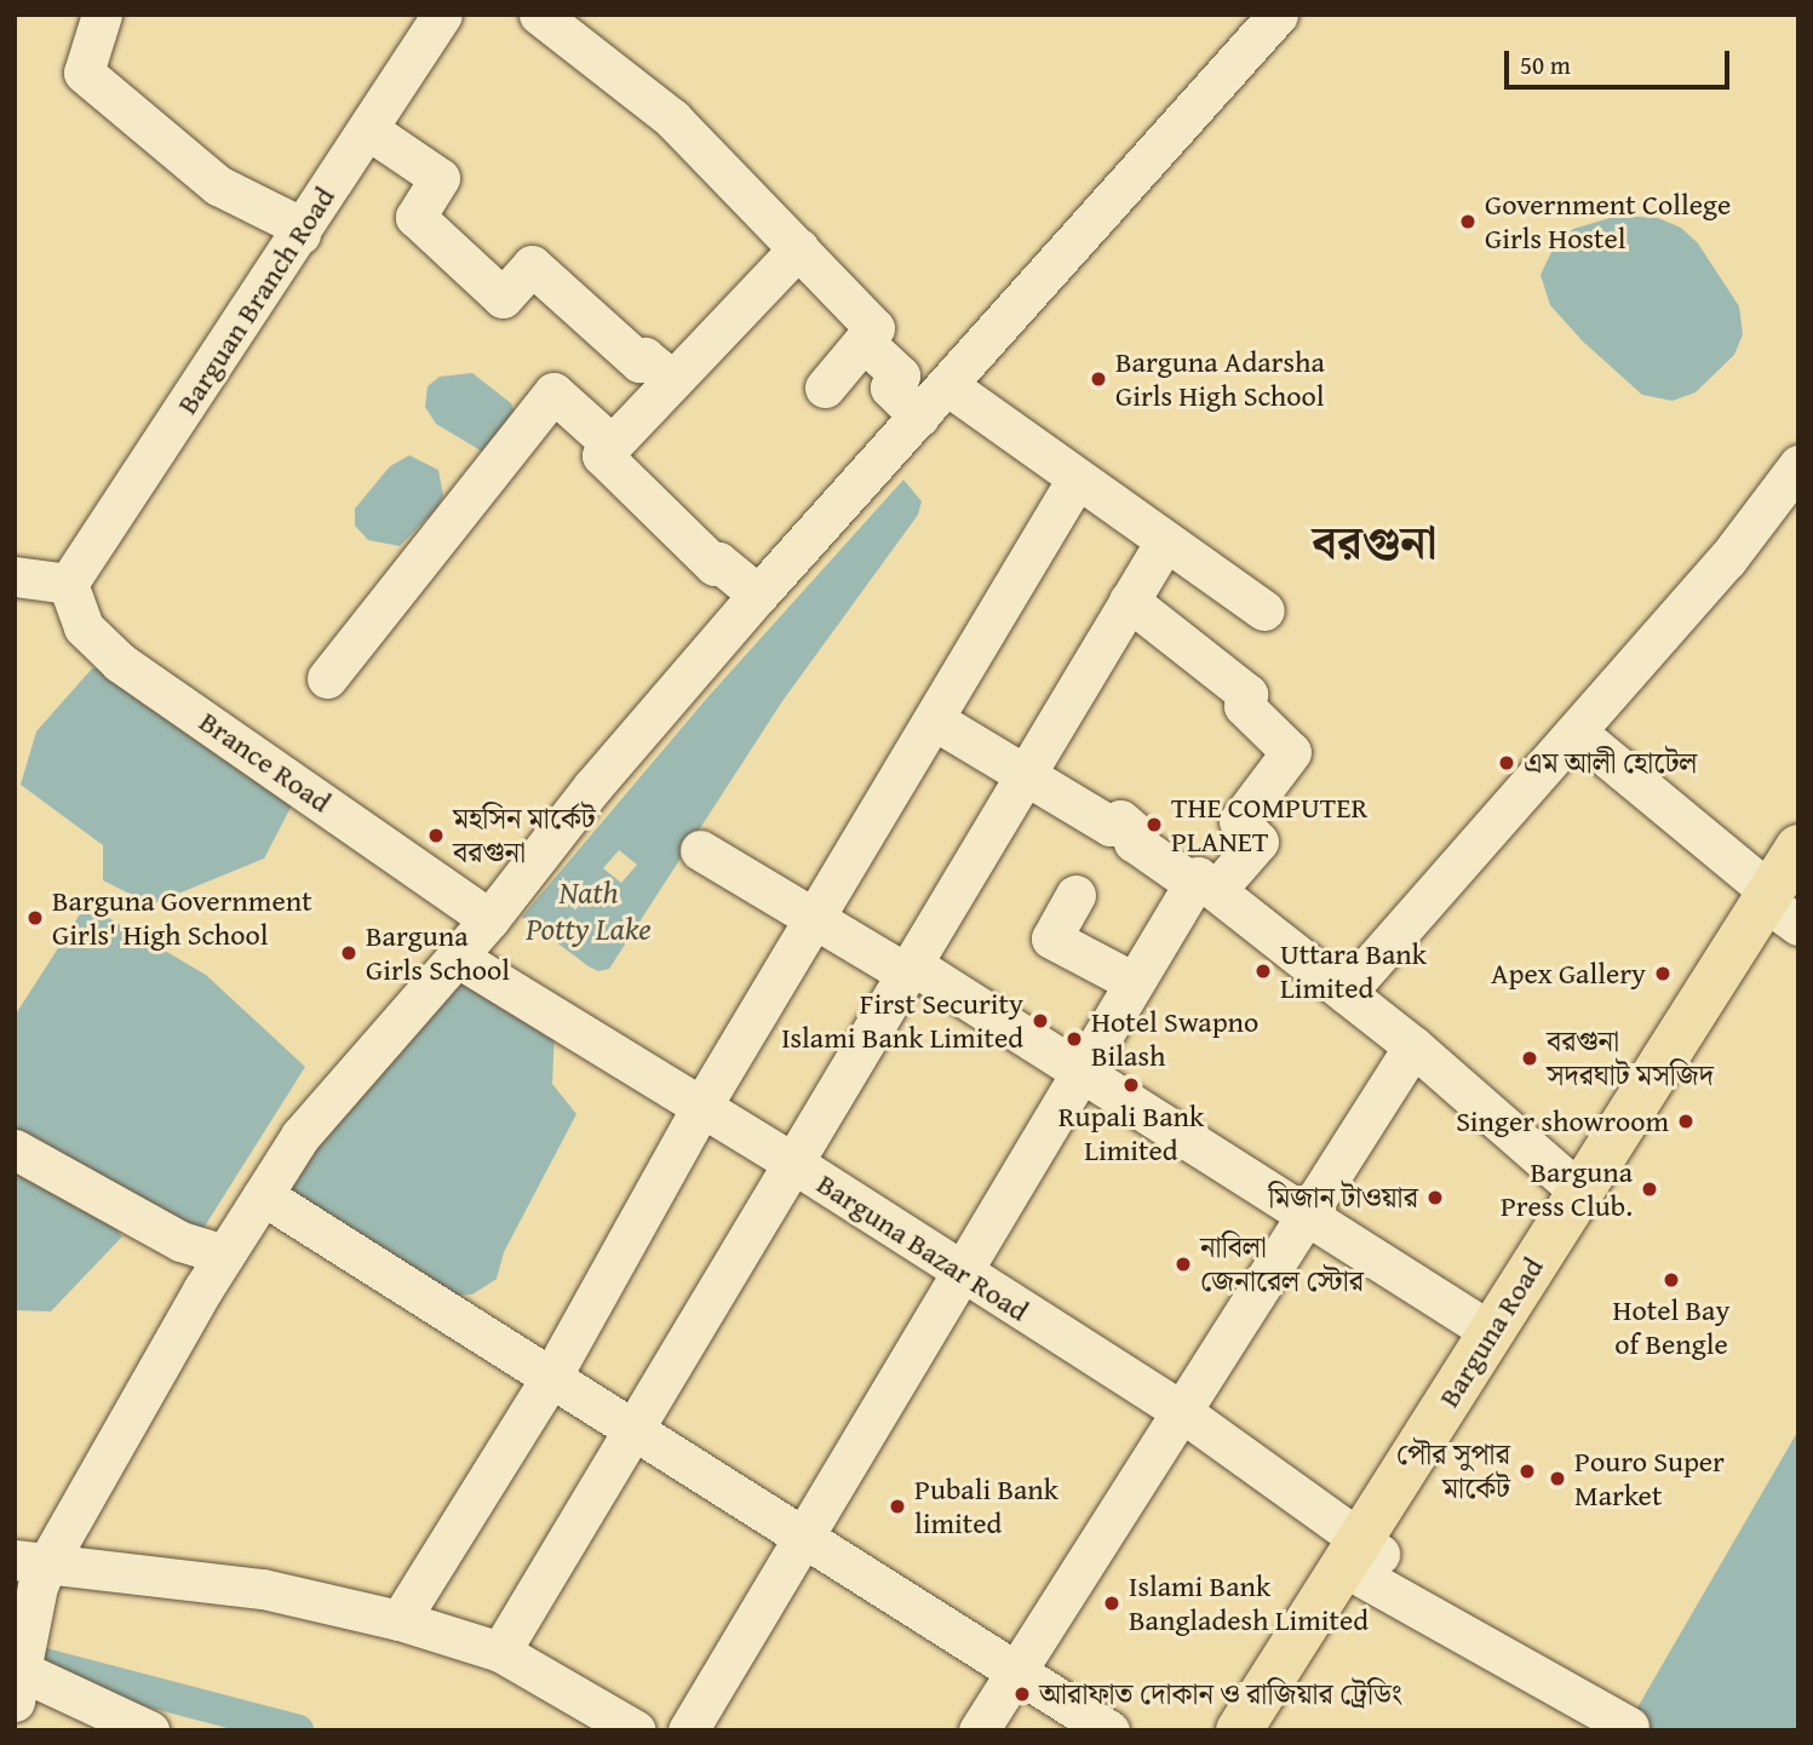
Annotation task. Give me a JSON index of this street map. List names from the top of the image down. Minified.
{"streets":{"main road":["Barguna Road"],"street":["Barguan Branch Road","Brance Road","Barguna Bazar Road"]},"crossings":[["Barguan Branch Road","Brance Road"],["Barguna Bazar Road","Barguna Road"]],"districts":["বরগুনা"],"water":["Nath Potty Lake"],"places":["Government College Girls Hostel","Barguna Adarsha Girls High School","এম আলী হোটেল","THE COMPUTER PLANET","মহসিন মার্কেট বরগুনা","Barguna Government Girls' High School","Barguna Girls School","Uttara Bank Limited","Apex Gallery","First Security Islami Bank Limited","Hotel Swapno Bilash","বরগুনা সদরঘাট মসজিদ","Rupali Bank Limited","Singer showroom","Barguna Press Club.","মিজান টাওয়ার","নাবিলা জেনারেল স্টোর","Hotel Bay of Bengle","পৌর সুপার মার্কেট","Pouro Super Market","Pubali Bank limited","Islami Bank Bangladesh Limited","আরাফাত দোকান ও রাজিয়ার ট্রেডিং"],"scale_bar":"50 m"}
